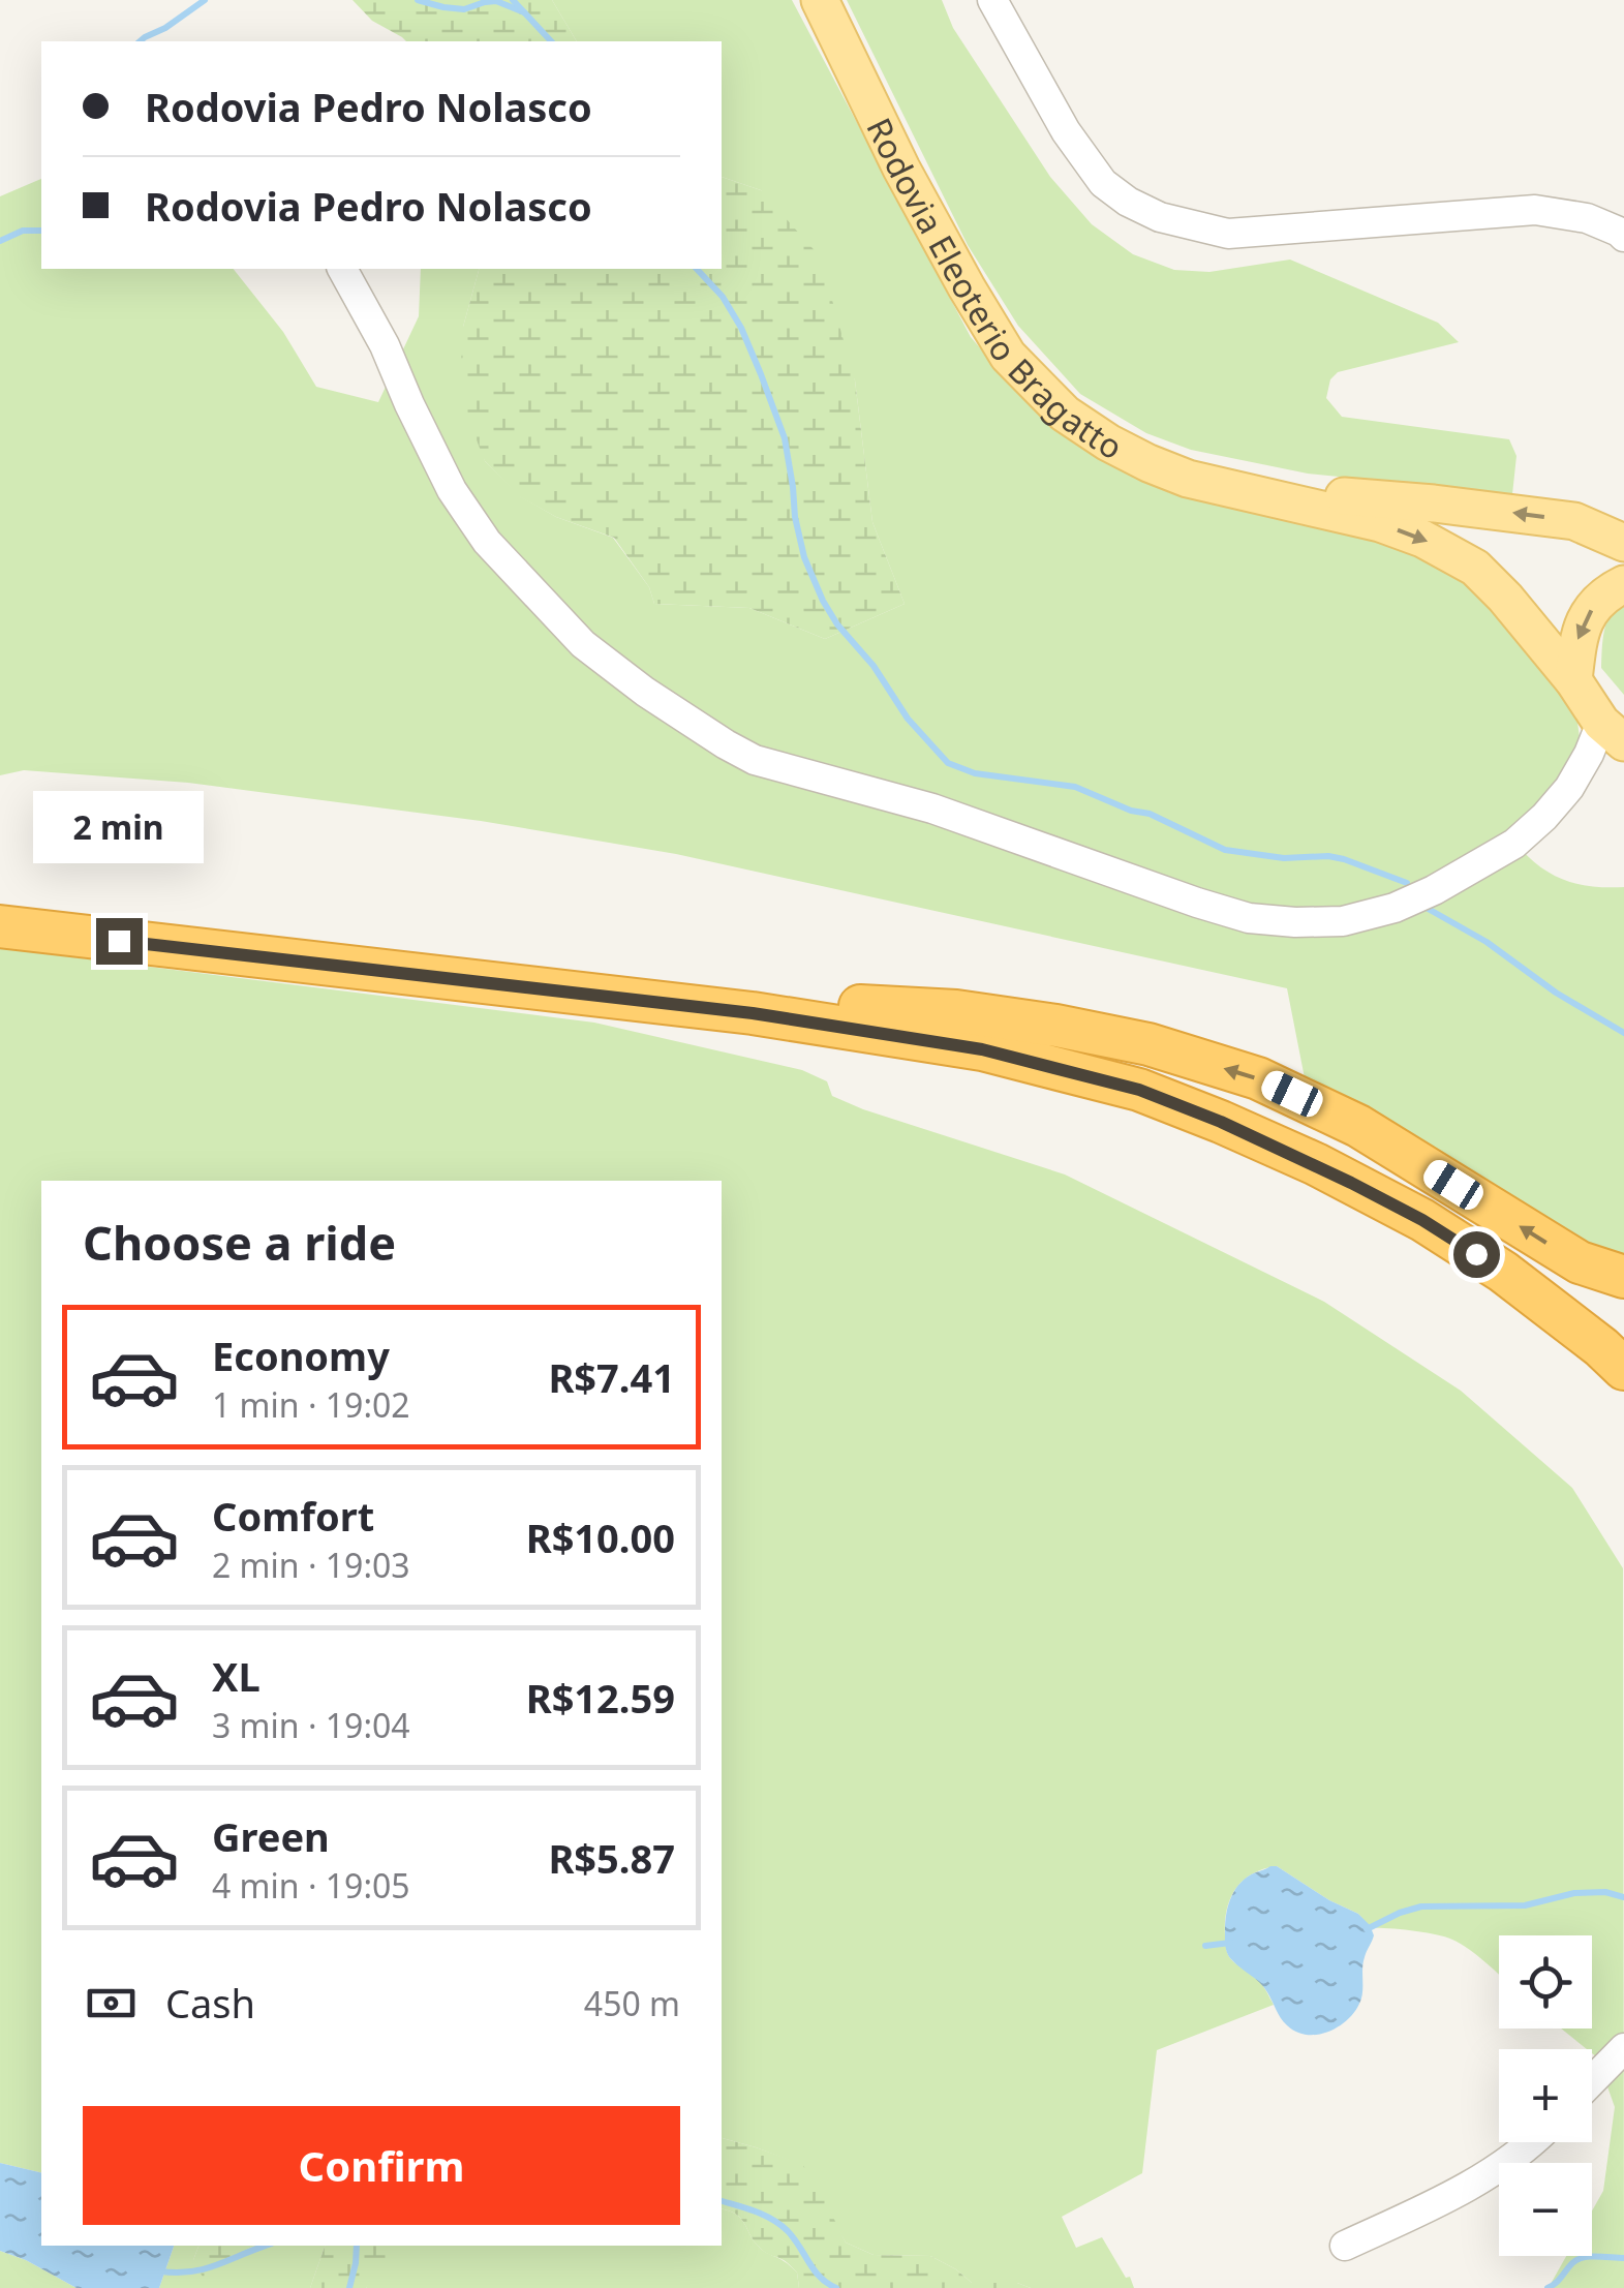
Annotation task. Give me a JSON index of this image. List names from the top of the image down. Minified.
{"streets":{"main road":["Rodovia Eleoterio Bragatto"]},"page":{"banner":["Rodovia Pedro Nolasco","Rodovia Pedro Nolasco"],"bubble":"2 min","heading":"Choose a ride","list":[{"name":"Economy","note":"1 min · 19:02","value":"R$7.41"},{"name":"Comfort","note":"2 min · 19:03","value":"R$10.00"},{"name":"XL","note":"3 min · 19:04","value":"R$12.59"},{"name":"Green","note":"4 min · 19:05","value":"R$5.87"}],"map_buttons":["+","−"],"pay":["Cash","450 m"],"buttons":"Confirm"}}
